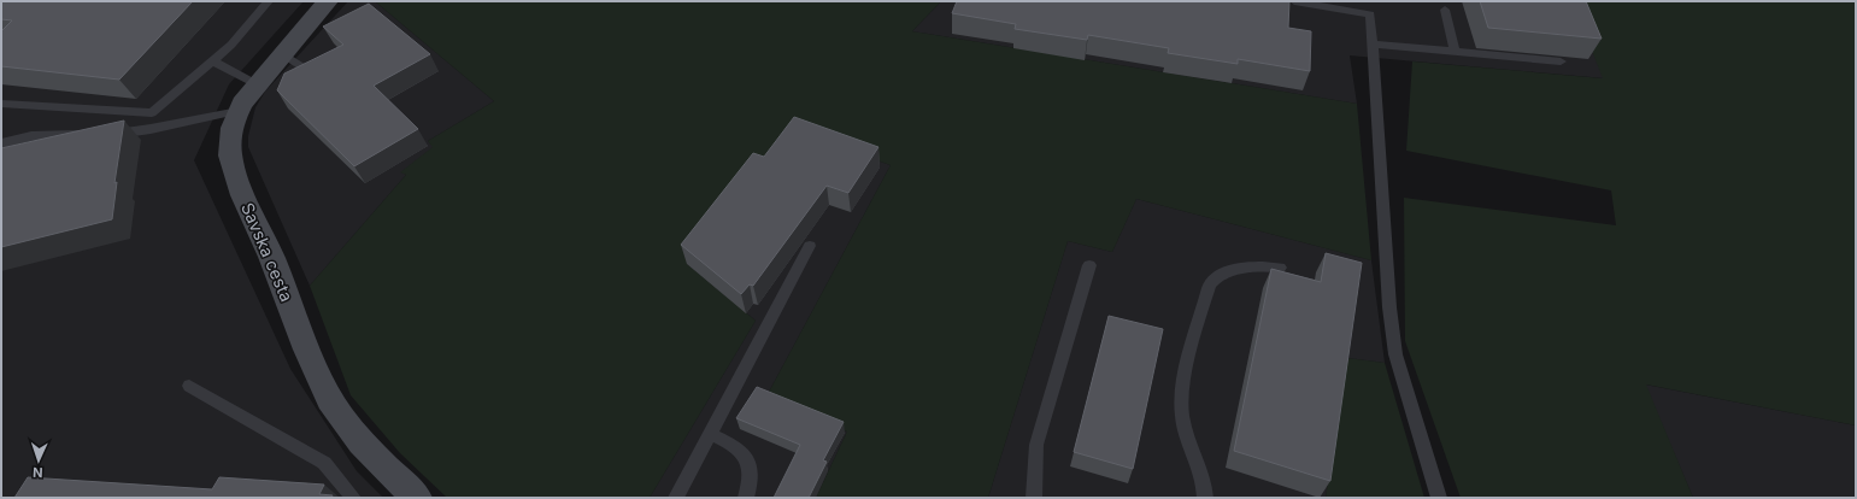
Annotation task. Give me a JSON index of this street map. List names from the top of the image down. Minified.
{"streets":{"street":["Savska cesta"]},"north":"bottom"}
